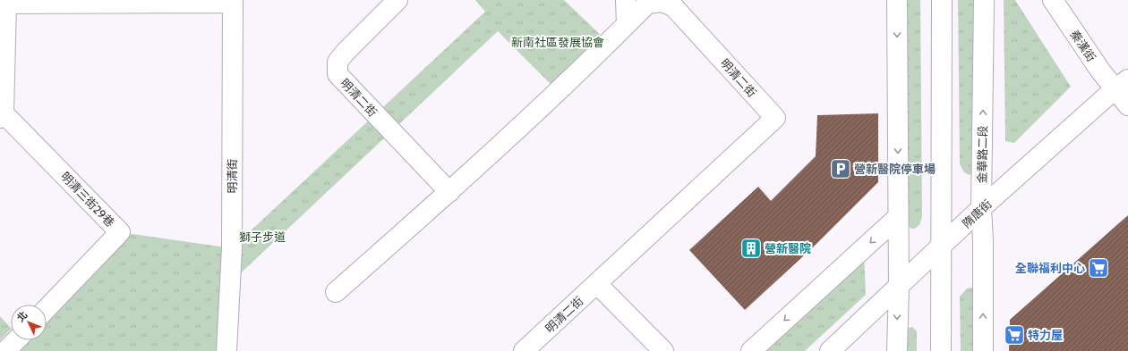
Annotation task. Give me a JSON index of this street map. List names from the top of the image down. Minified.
{"streets":{"street":["秦漢街","明清二街","金華路二段","明清街","明清三街29巷","隋唐街"]},"crossings":[["秦漢街","隋唐街"],["金華路二段","隋唐街"]],"parks":["新南社區發展協會","獅子步道"],"places":{"parking":["營新醫院停車場"],"building":["營新醫院"],"supermarket":["全聯福利中心","特力屋"]},"north":"top left"}
